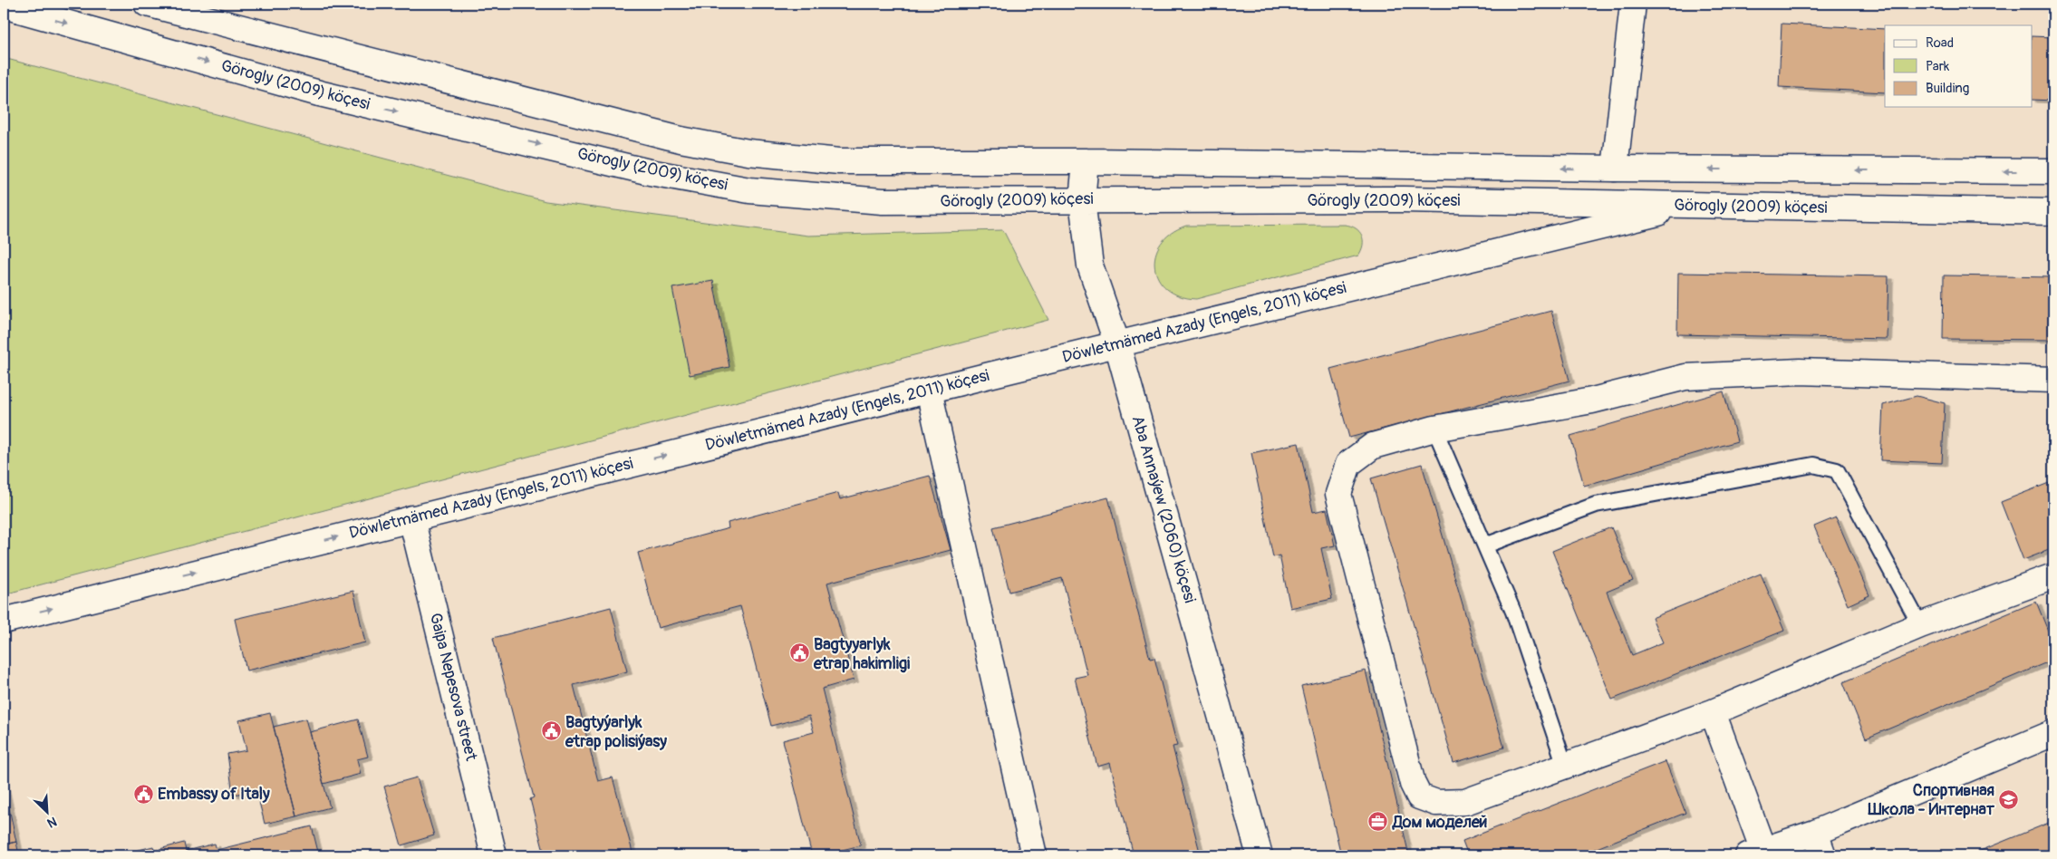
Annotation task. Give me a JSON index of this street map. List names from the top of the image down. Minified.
{"streets":{"street":["Görogly (2009) köçesi","Döwletmämed Azady (Engels, 2011) köçesi","Aba Annaýew (2060) köçesi","Gaipa Nepesova street"]},"crossings":[["Görogly (2009) köçesi","Döwletmämed Azady (Engels, 2011) köçesi"],["Görogly (2009) köçesi","Aba Annaýew (2060) köçesi"],["Döwletmämed Azady (Engels, 2011) köçesi","Aba Annaýew (2060) köçesi"],["Döwletmämed Azady (Engels, 2011) köçesi","Gaipa Nepesova street"]],"one_way":["Döwletmämed Azady (Engels, 2011) köçesi"],"places":{"public building":["Bagtyyarlyk etrap hakimligi","Bagtyýarlyk etrap polisiýasy","Embassy of Italy"],"school or university":["Спортивная Школа - Интернат"],"office":["Дом моделей"]},"legend":["Road","Park","Building"],"north":"bottom right"}
